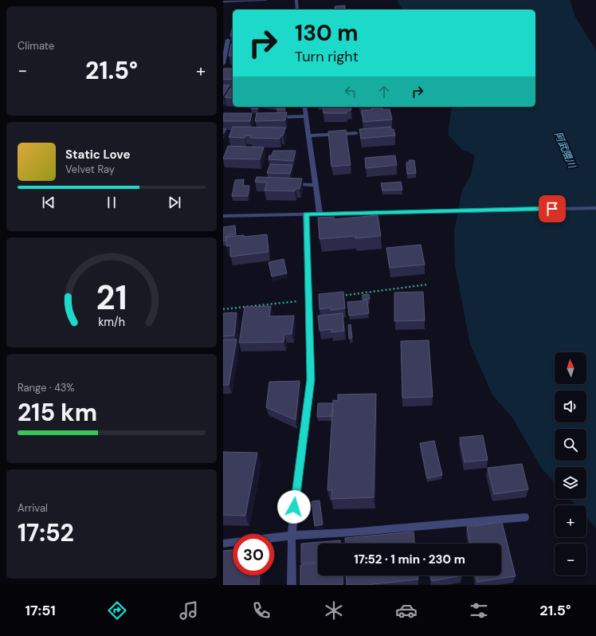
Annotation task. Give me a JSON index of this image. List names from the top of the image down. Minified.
{"water":["阿武隈川"],"north":"top","page":{"tile":["Climate",["Range · 43%","215 km"],["Arrival","17:52"]],"turn":["130 m","Turn right"],"heat":["−","21.5°","+"],"song":["Static Love","Velvet Ray"],"map_buttons":["+","−"],"limit":"30","trip":"17:52 · 1 min · 230 m","tabs":["17:51","21.5°"],"gauge":["21","km/h"]}}
